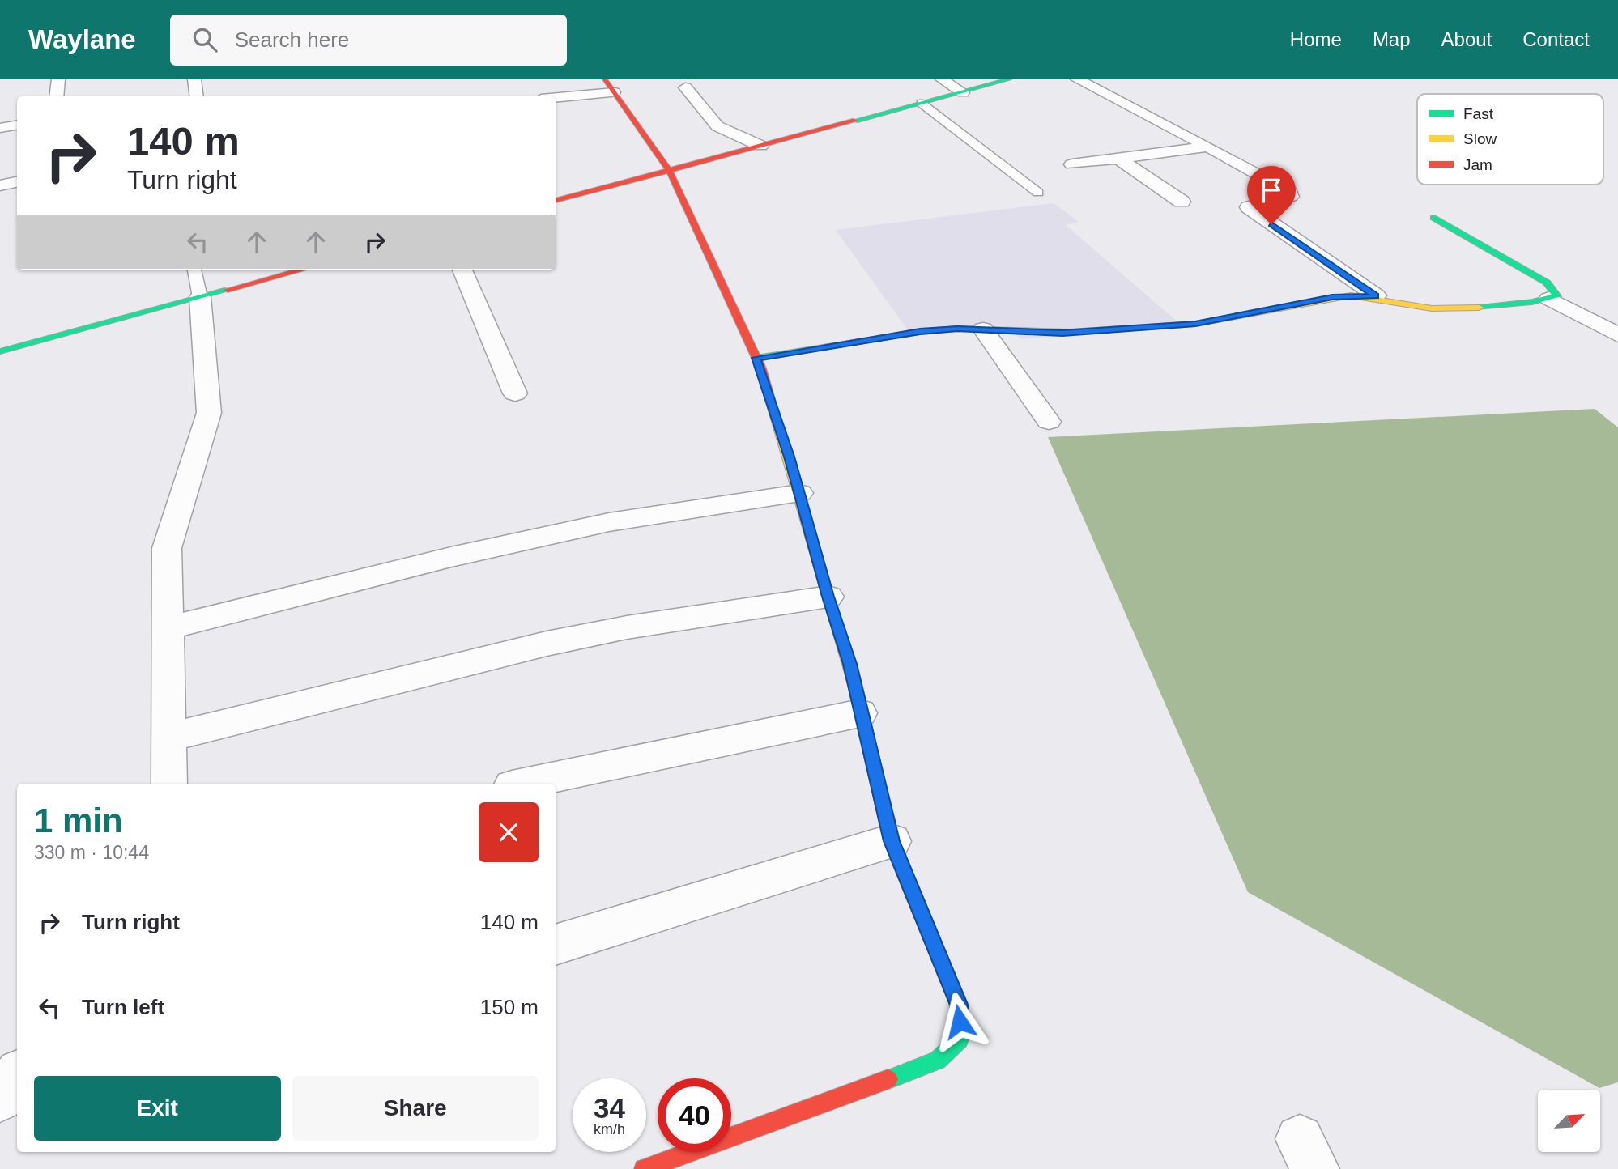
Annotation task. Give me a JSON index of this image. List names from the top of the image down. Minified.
{"legend":["Fast","Slow","Jam"],"north":"top right","page":{"header":"Waylane","search":"Search here","nav":["Home","Map","About","Contact"],"turn":["140 m","Turn right"],"heading":["1 min","330 m · 10:44"],"list":[{"name":"Turn right","value":"140 m"},{"name":"Turn left","value":"150 m"}],"buttons":["Exit","Share"],"speed":"34 km/h","limit":"40"}}
